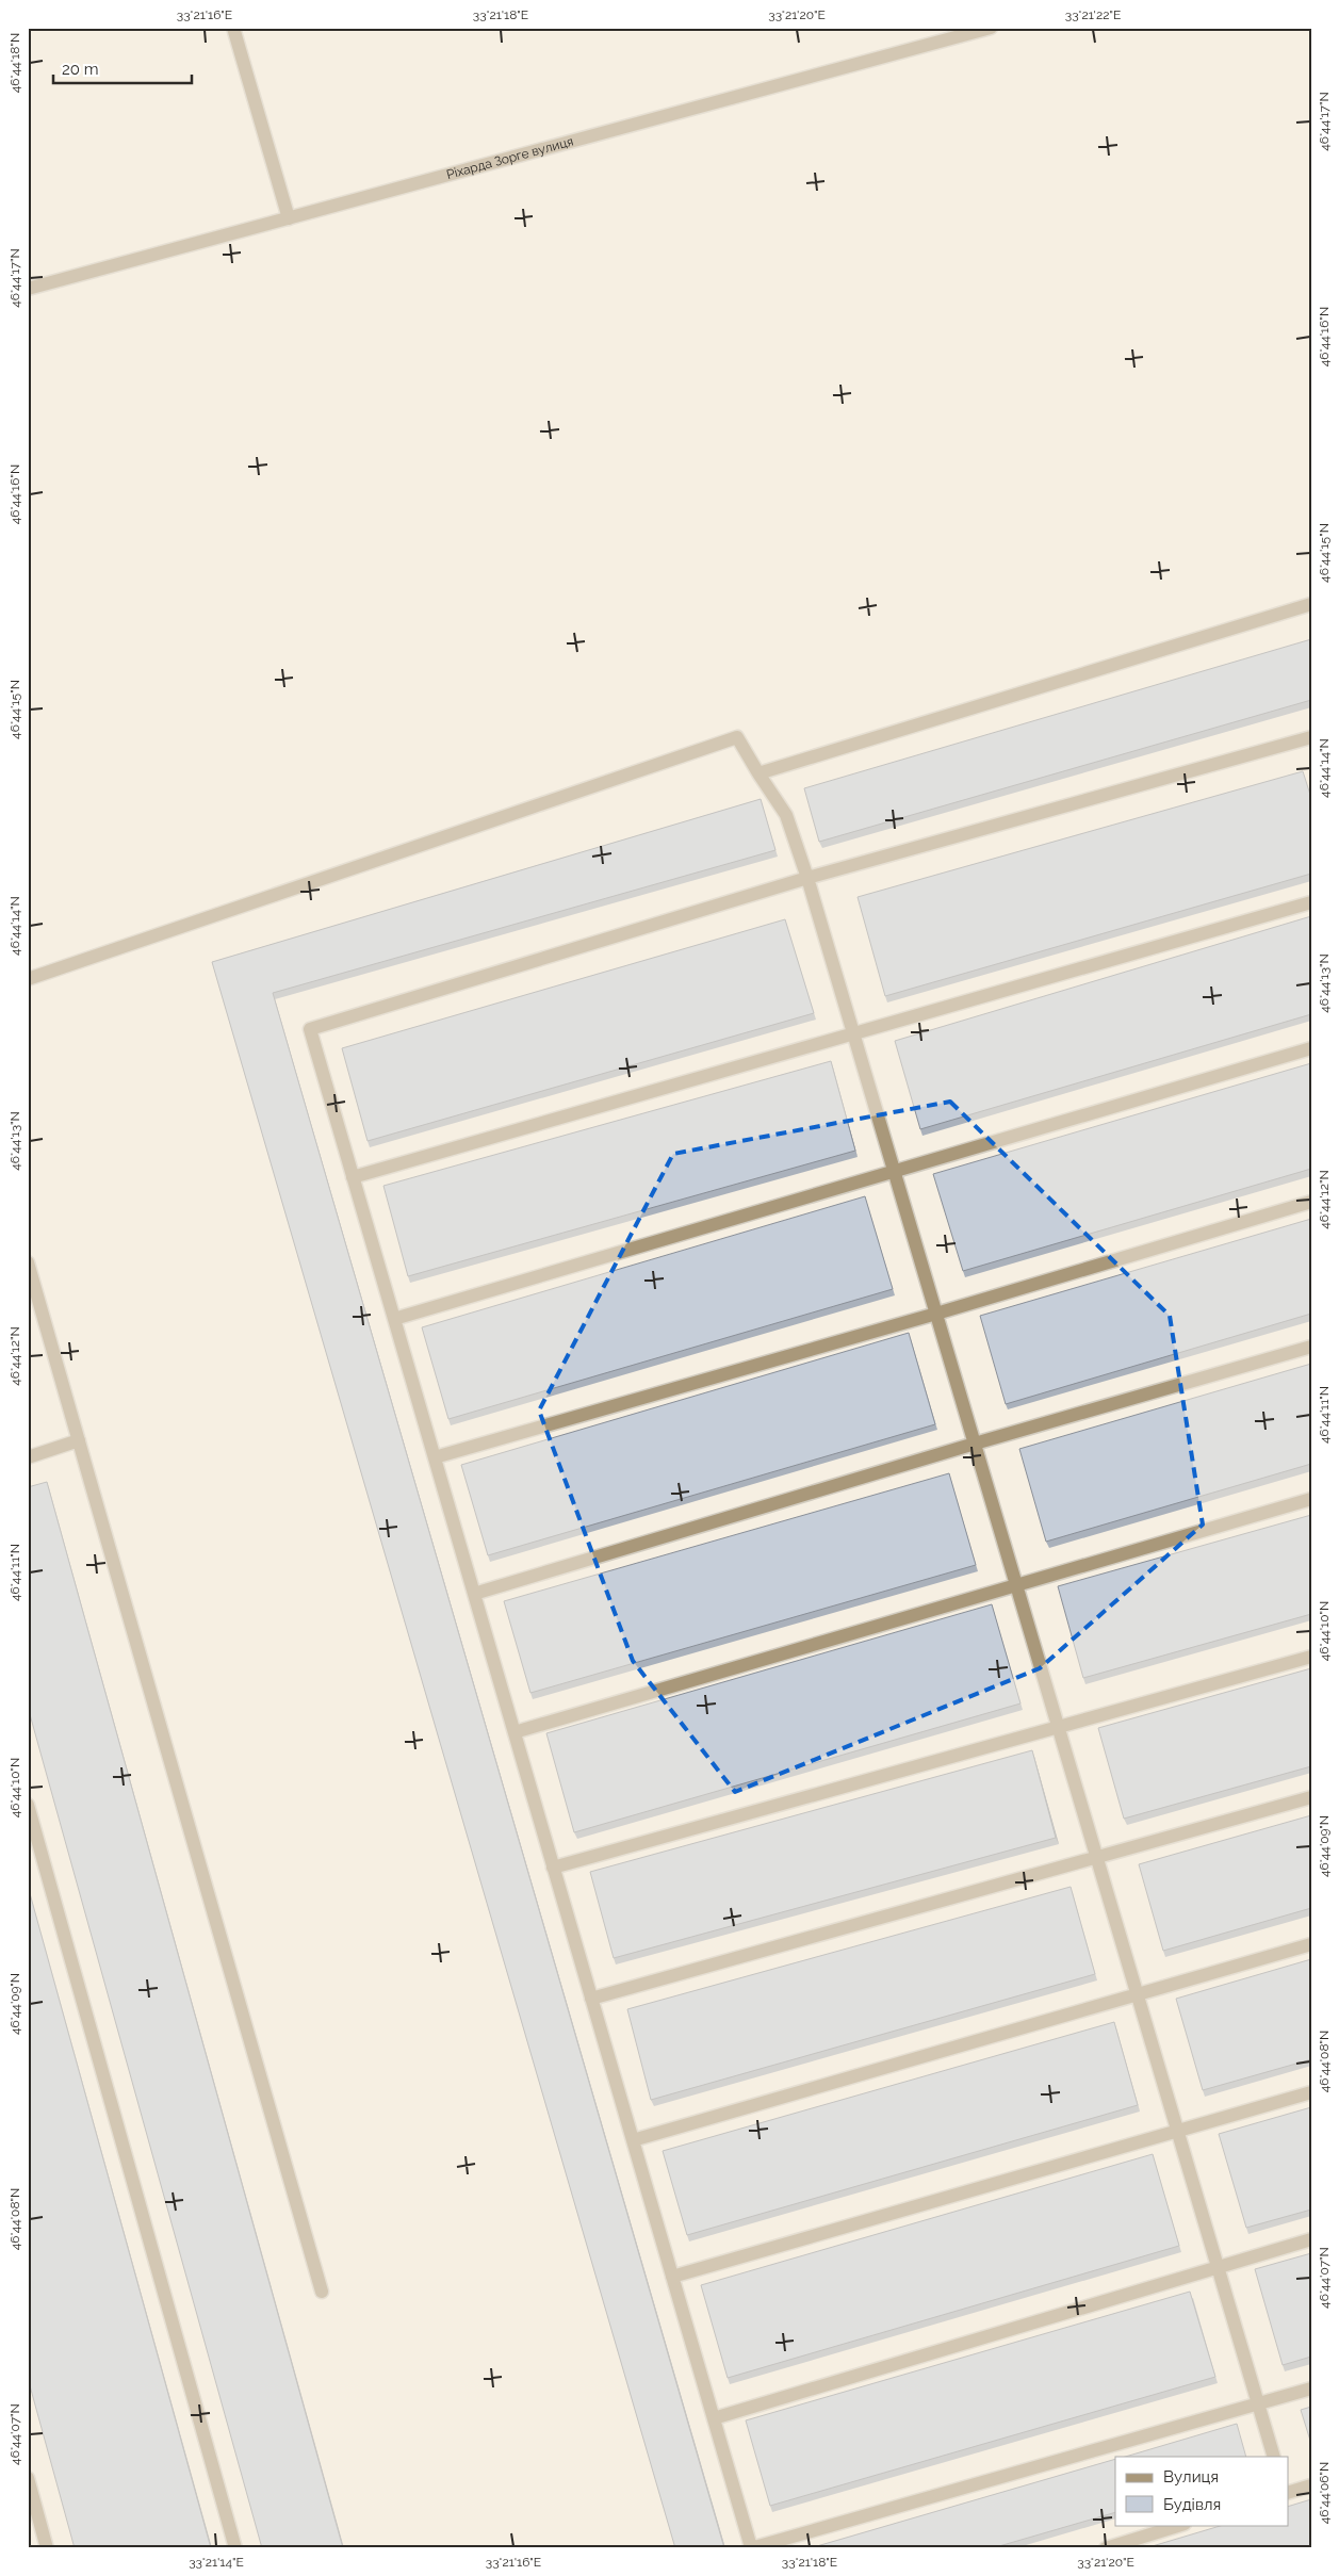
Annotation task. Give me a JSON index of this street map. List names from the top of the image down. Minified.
{"streets":{"street":["Ріхарда Зорге вулиця"]},"legend":["Вулиця","Будівля"],"scale_bar":"20 m","coordinates":["33°21'16\"E","33°21'18\"E","33°21'20\"E","33°21'22\"E","46°44'18\"N","46°44'17\"N","46°44'16\"N","46°44'15\"N","46°44'14\"N","46°44'13\"N","46°44'12\"N","46°44'11\"N","46°44'10\"N","46°44'09\"N","46°44'08\"N","46°44'07\"N","46°44'06\"N","33°21'14\"E"]}
